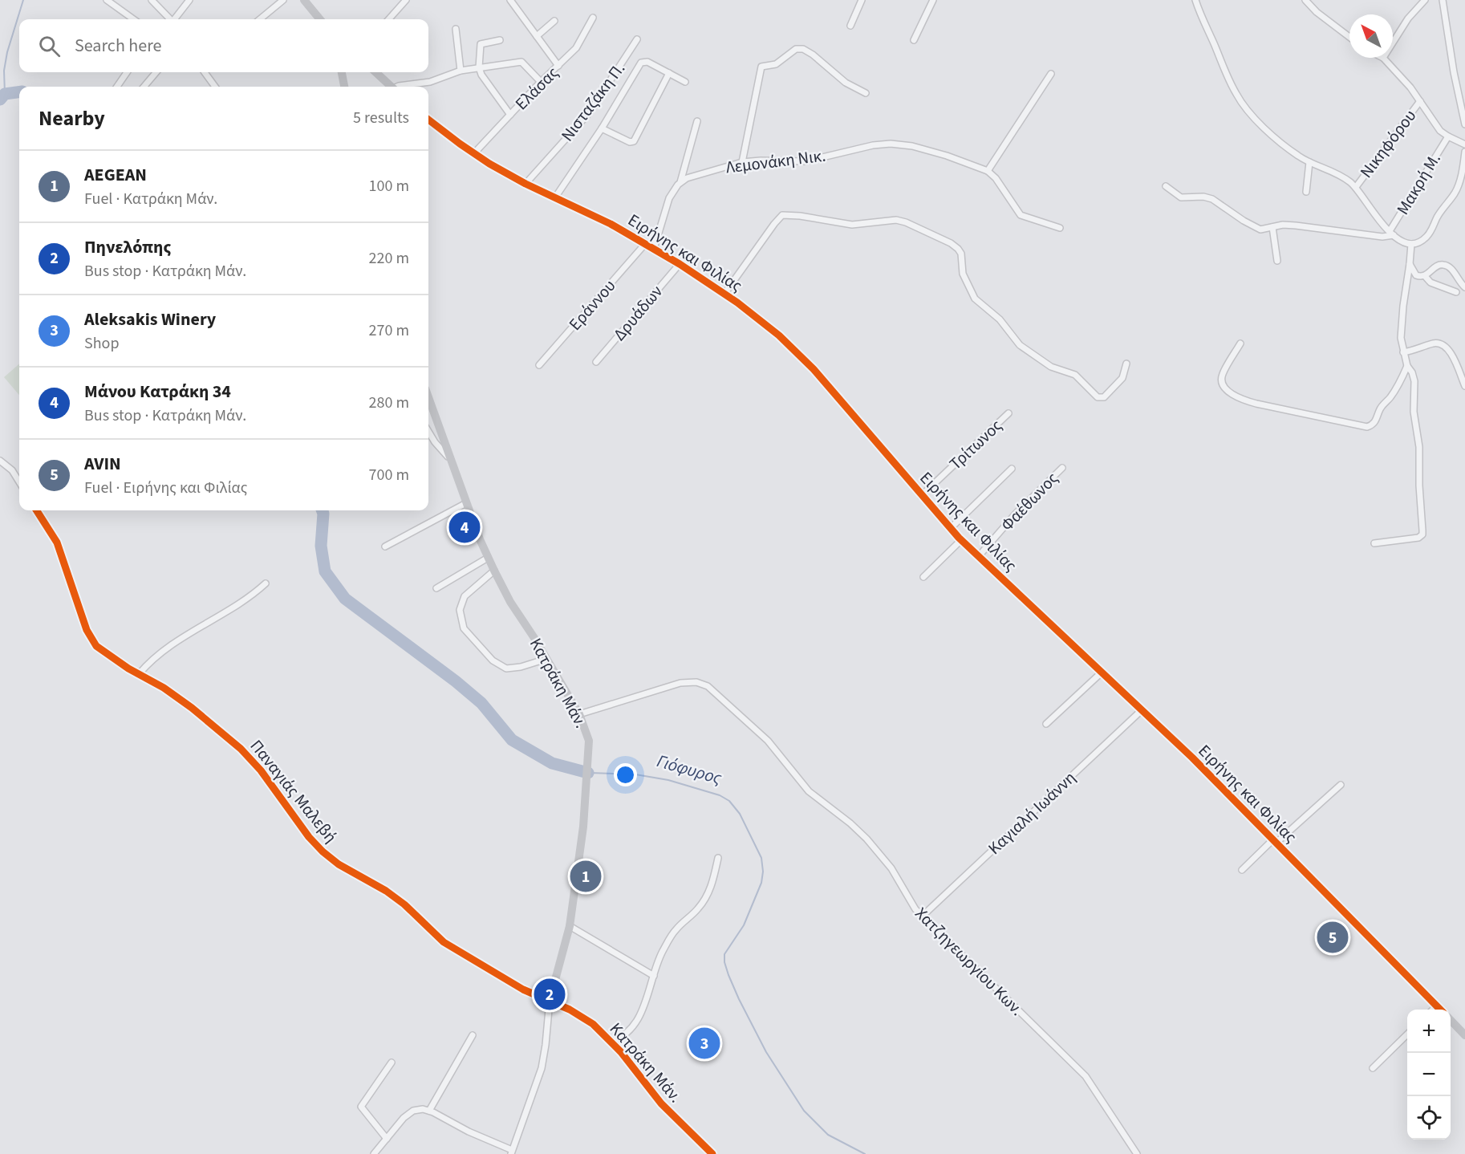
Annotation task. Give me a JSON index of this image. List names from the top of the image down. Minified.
{"streets":{"street":["Ελάσας","Νισταζάκη Π.","Νικηφόρου","Λεμονάκη Νικ.","Μακρή Μ.","Ειρήνης και Φιλίας","Εράννου","Δρυάδων","Τρίτωνος","Φαέθωνος","Κατράκη Μάν.","Παναγιάς Μαλεβή","Καγιαλή Ιωάννη","Χατζηγεωργίου Κων."]},"crossings":[["Ελάσας","Ειρήνης και Φιλίας"],["Νισταζάκη Π.","Ειρήνης και Φιλίας"],["Ειρήνης και Φιλίας","Εράννου"],["Ειρήνης και Φιλίας","Δρυάδων"],["Ειρήνης και Φιλίας","Τρίτωνος"],["Ειρήνης και Φιλίας","Φαέθωνος"],["Ειρήνης και Φιλίας","Καγιαλή Ιωάννη"],["Κατράκη Μάν.","Παναγιάς Μαλεβή"],["Κατράκη Μάν.","Χατζηγεωργίου Κων."],["Καγιαλή Ιωάννη","Χατζηγεωργίου Κων."]],"water":["Γιόφυρος"],"north":"top left","page":{"search":"Search here","heading":["Nearby","5 results"],"list":[{"mark":"1","name":"AEGEAN","note":"Fuel · Κατράκη Μάν.","value":"100 m"},{"mark":"2","name":"Πηνελόπης","note":"Bus stop · Κατράκη Μάν.","value":"220 m"},{"mark":"3","name":"Aleksakis Winery","note":"Shop","value":"270 m"},{"mark":"4","name":"Μάνου Κατράκη 34","note":"Bus stop · Κατράκη Μάν.","value":"280 m"},{"mark":"5","name":"AVIN","note":"Fuel · Ειρήνης και Φιλίας","value":"700 m"}],"pins":["4","1","5","2","3"],"map_buttons":["+","−"]}}
